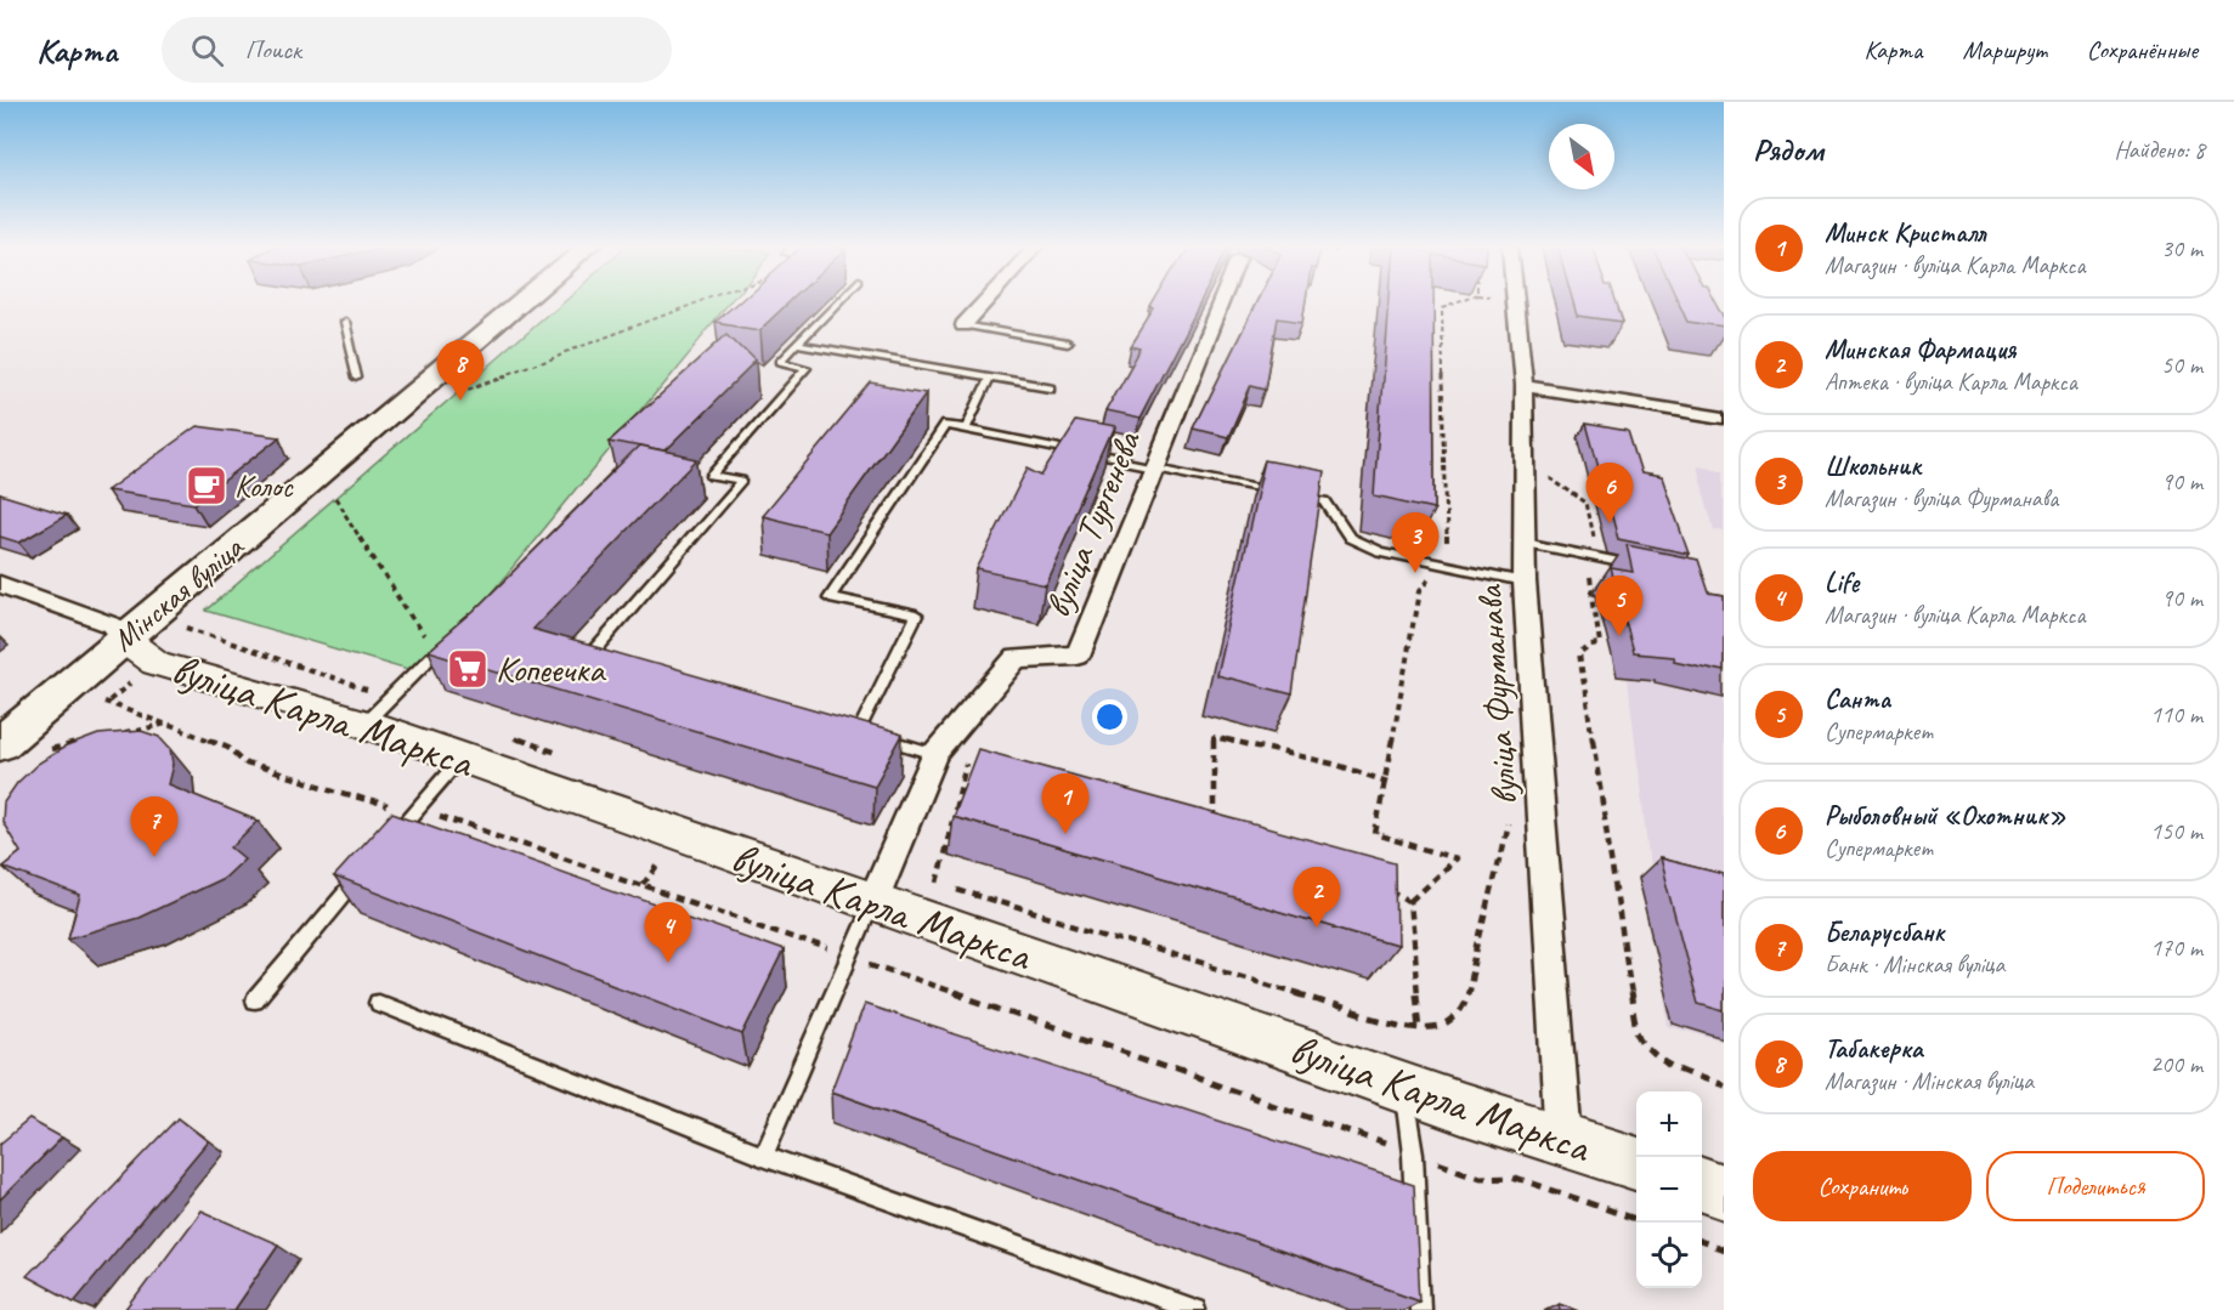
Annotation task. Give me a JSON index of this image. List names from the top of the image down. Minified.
{"streets":{"main road":["Мінская вуліца","вуліца Карла Маркса"],"street":["вуліца Тургенева","вуліца Фурманава"]},"crossings":[["вуліца Тургенева","вуліца Карла Маркса"],["Мінская вуліца","вуліца Карла Маркса"],["вуліца Фурманава","вуліца Карла Маркса"]],"places":{"cafe":["Колос"],"supermarket":["Копеечка"]},"north":"bottom right","page":{"header":"Карта","search":"Поиск","nav":["Карта","Маршрут","Сохранённые"],"heading":["Рядом","Найдено: 8"],"list":[{"mark":"1","name":"Минск Кристалл","note":"Магазин · вуліца Карла Маркса","value":"30 m"},{"mark":"2","name":"Минская Фармация","note":"Аптека · вуліца Карла Маркса","value":"50 m"},{"mark":"3","name":"Школьник","note":"Магазин · вуліца Фурманава","value":"90 m"},{"mark":"4","name":"Life","note":"Магазин · вуліца Карла Маркса","value":"90 m"},{"mark":"5","name":"Санта","note":"Супермаркет","value":"110 m"},{"mark":"6","name":"Рыболовный «Охотник»","note":"Супермаркет","value":"150 m"},{"mark":"7","name":"Беларусбанк","note":"Банк · Мінская вуліца","value":"170 m"},{"mark":"8","name":"Табакерка","note":"Магазин · Мінская вуліца","value":"200 m"}],"pins":["8","6","3","5","1","7","2","4"],"map_buttons":["+","−"],"buttons":["Сохранить","Поделиться"]}}
